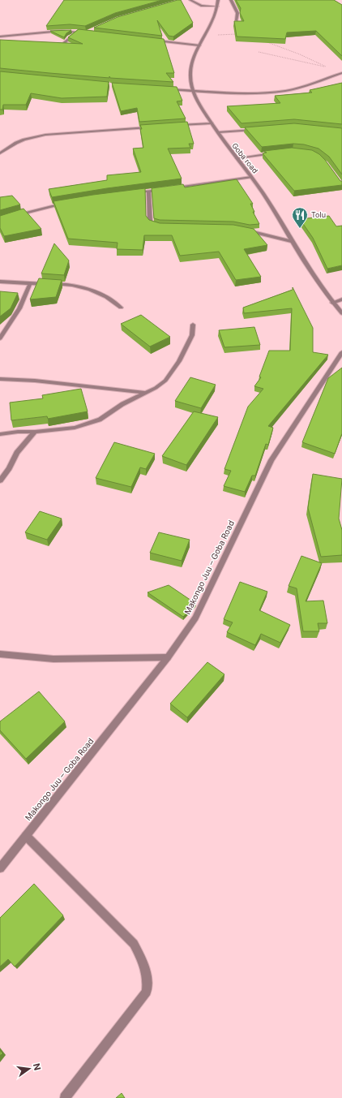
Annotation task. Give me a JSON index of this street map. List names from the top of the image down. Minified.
{"streets":{"street":["Goba road","Makongo Juu – Goba Road"]},"places":{"restaurant":["Tolu"]},"north":"right"}
